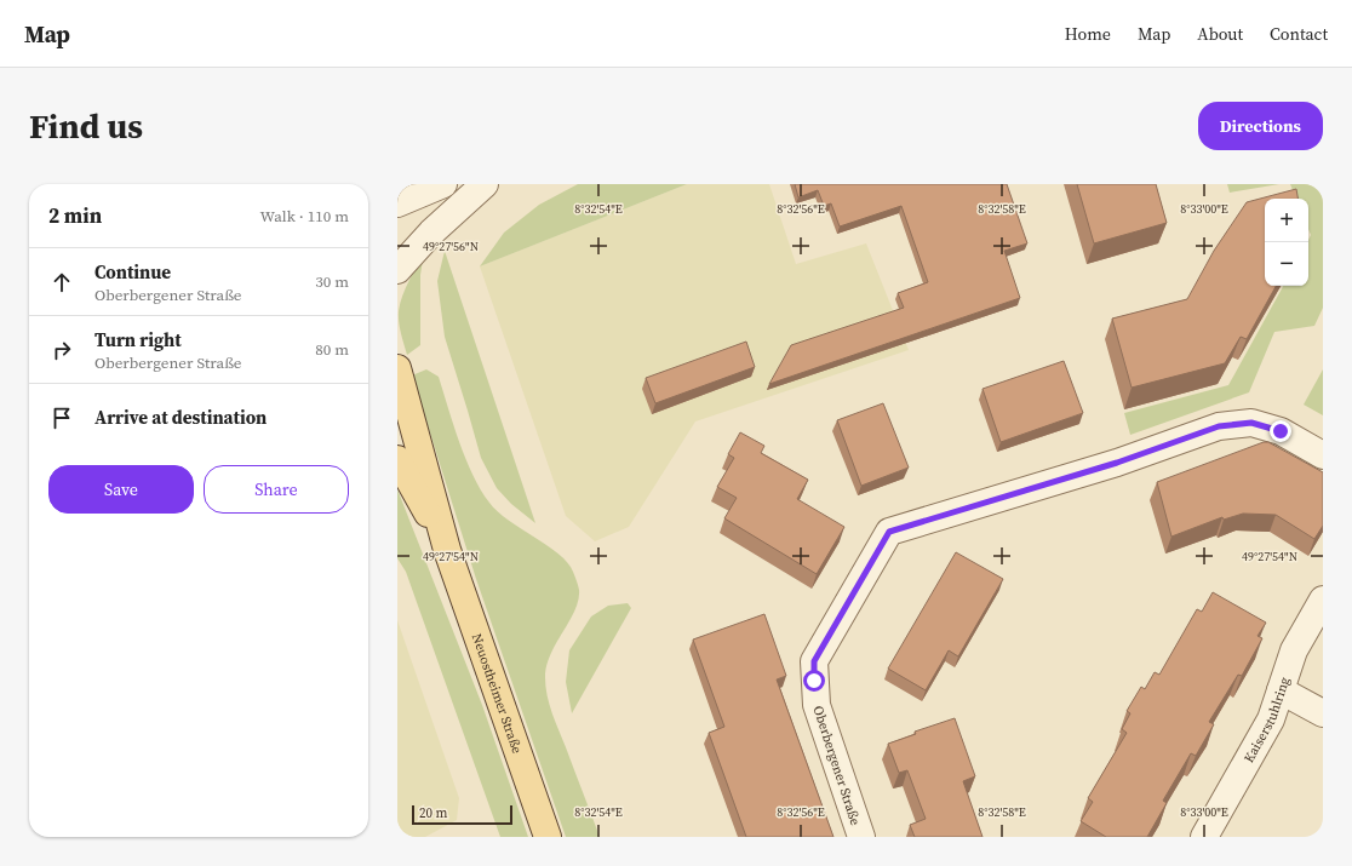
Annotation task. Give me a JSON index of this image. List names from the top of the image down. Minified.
{"streets":{"main road":["Neuostheimer Straße"],"street":["Kaiserstuhlring","Oberbergener Straße"]},"scale_bar":"20 m","page":{"header":"Map","nav":["Home","Map","About","Contact"],"buttons":["Directions",["Save","Share"]],"title":"Find us","heading":["2 min","Walk · 110 m"],"map_buttons":["+","−"],"list":[["Continue","Oberbergener Straße","30 m"],["Turn right","Oberbergener Straße","80 m"],"Arrive at destination"],"scale":"20 m"},"coordinates":["8°32'54\"E","8°32'56\"E","8°32'58\"E","8°33'00\"E","49°27'56\"N","49°27'54\"N"]}
